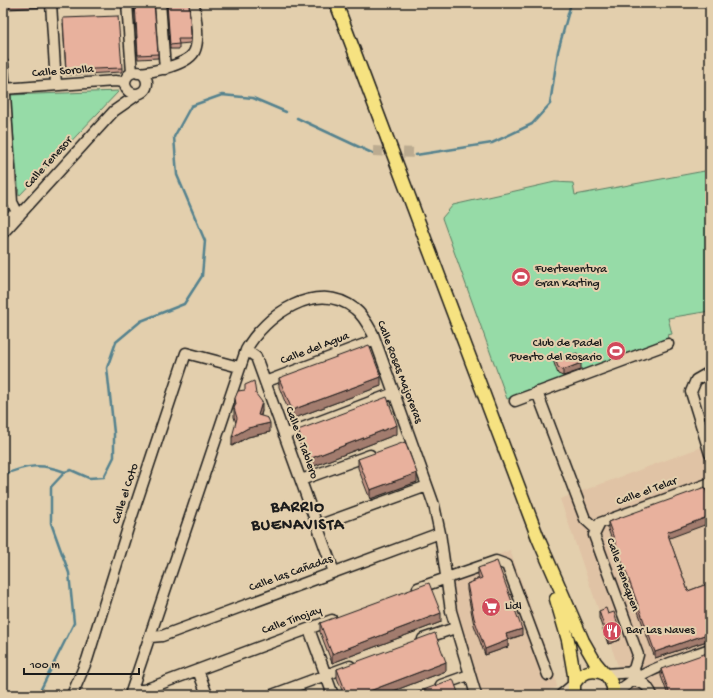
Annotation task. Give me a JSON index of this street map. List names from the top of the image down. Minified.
{"streets":{"street":["Calle Sorolla","Calle Tenesor","Calle del Agua","Calle Rosas Majoreras","Calle el Tablero","Calle el Telar","Calle el Coto","Calle las Cañadas","Calle Henequen","Calle Tinojay"]},"crossings":[["Calle Sorolla","Calle Tenesor"],["Calle del Agua","Calle Rosas Majoreras"],["Calle del Agua","Calle el Tablero"],["Calle Rosas Majoreras","Calle el Tablero"],["Calle Rosas Majoreras","Calle el Coto"],["Calle Rosas Majoreras","Calle las Cañadas"],["Calle Rosas Majoreras","Calle Tinojay"],["Calle el Tablero","Calle las Cañadas"],["Calle el Telar","Calle Henequen"]],"districts":["BARRIO BUENAVISTA"],"places":{"sports":["Fuerteventura Gran Karting","Club de Padel Puerto del Rosario"],"supermarket":["Lidl"],"restaurant":["Bar Las Naves"]},"scale_bar":"100 m"}
